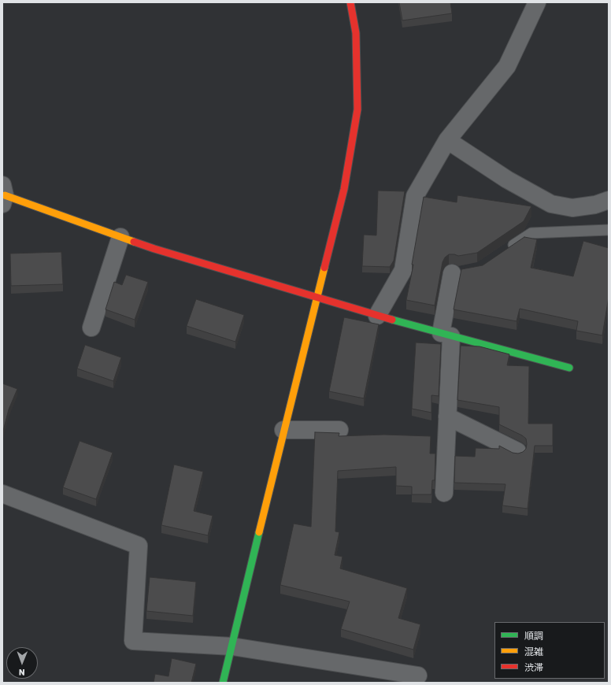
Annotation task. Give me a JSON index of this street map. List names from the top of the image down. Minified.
{"legend":["順調","混雑","渋滞"],"north":"bottom"}
